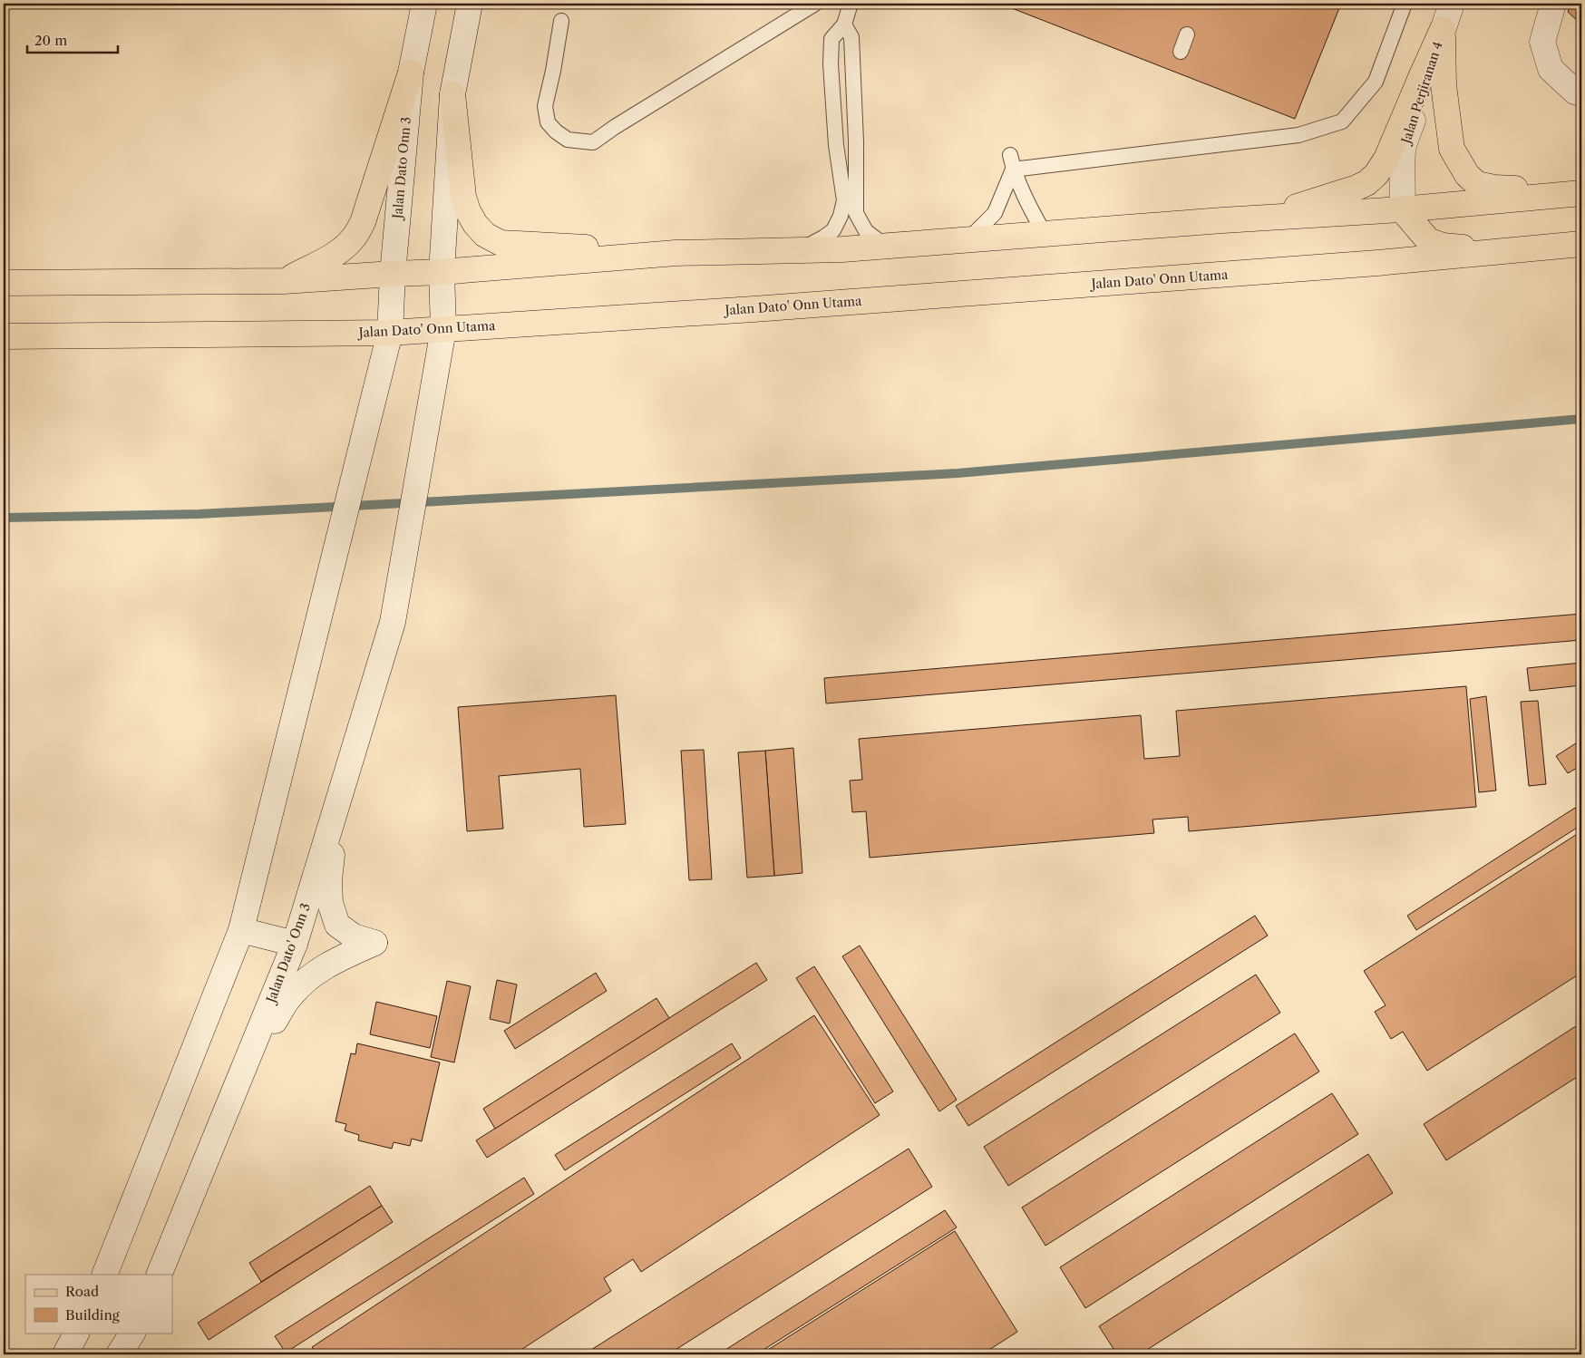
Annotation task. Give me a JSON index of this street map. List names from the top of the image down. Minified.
{"streets":{"main road":["Jalan Perjiranan 4","Jalan Dato Onn 3","Jalan Dato' Onn Utama","Jalan Dato' Onn 3"]},"crossings":[["Jalan Dato Onn 3","Jalan Dato' Onn Utama"],["Jalan Dato' Onn Utama","Jalan Dato' Onn 3"]],"legend":["Road","Building"],"scale_bar":"20 m"}
